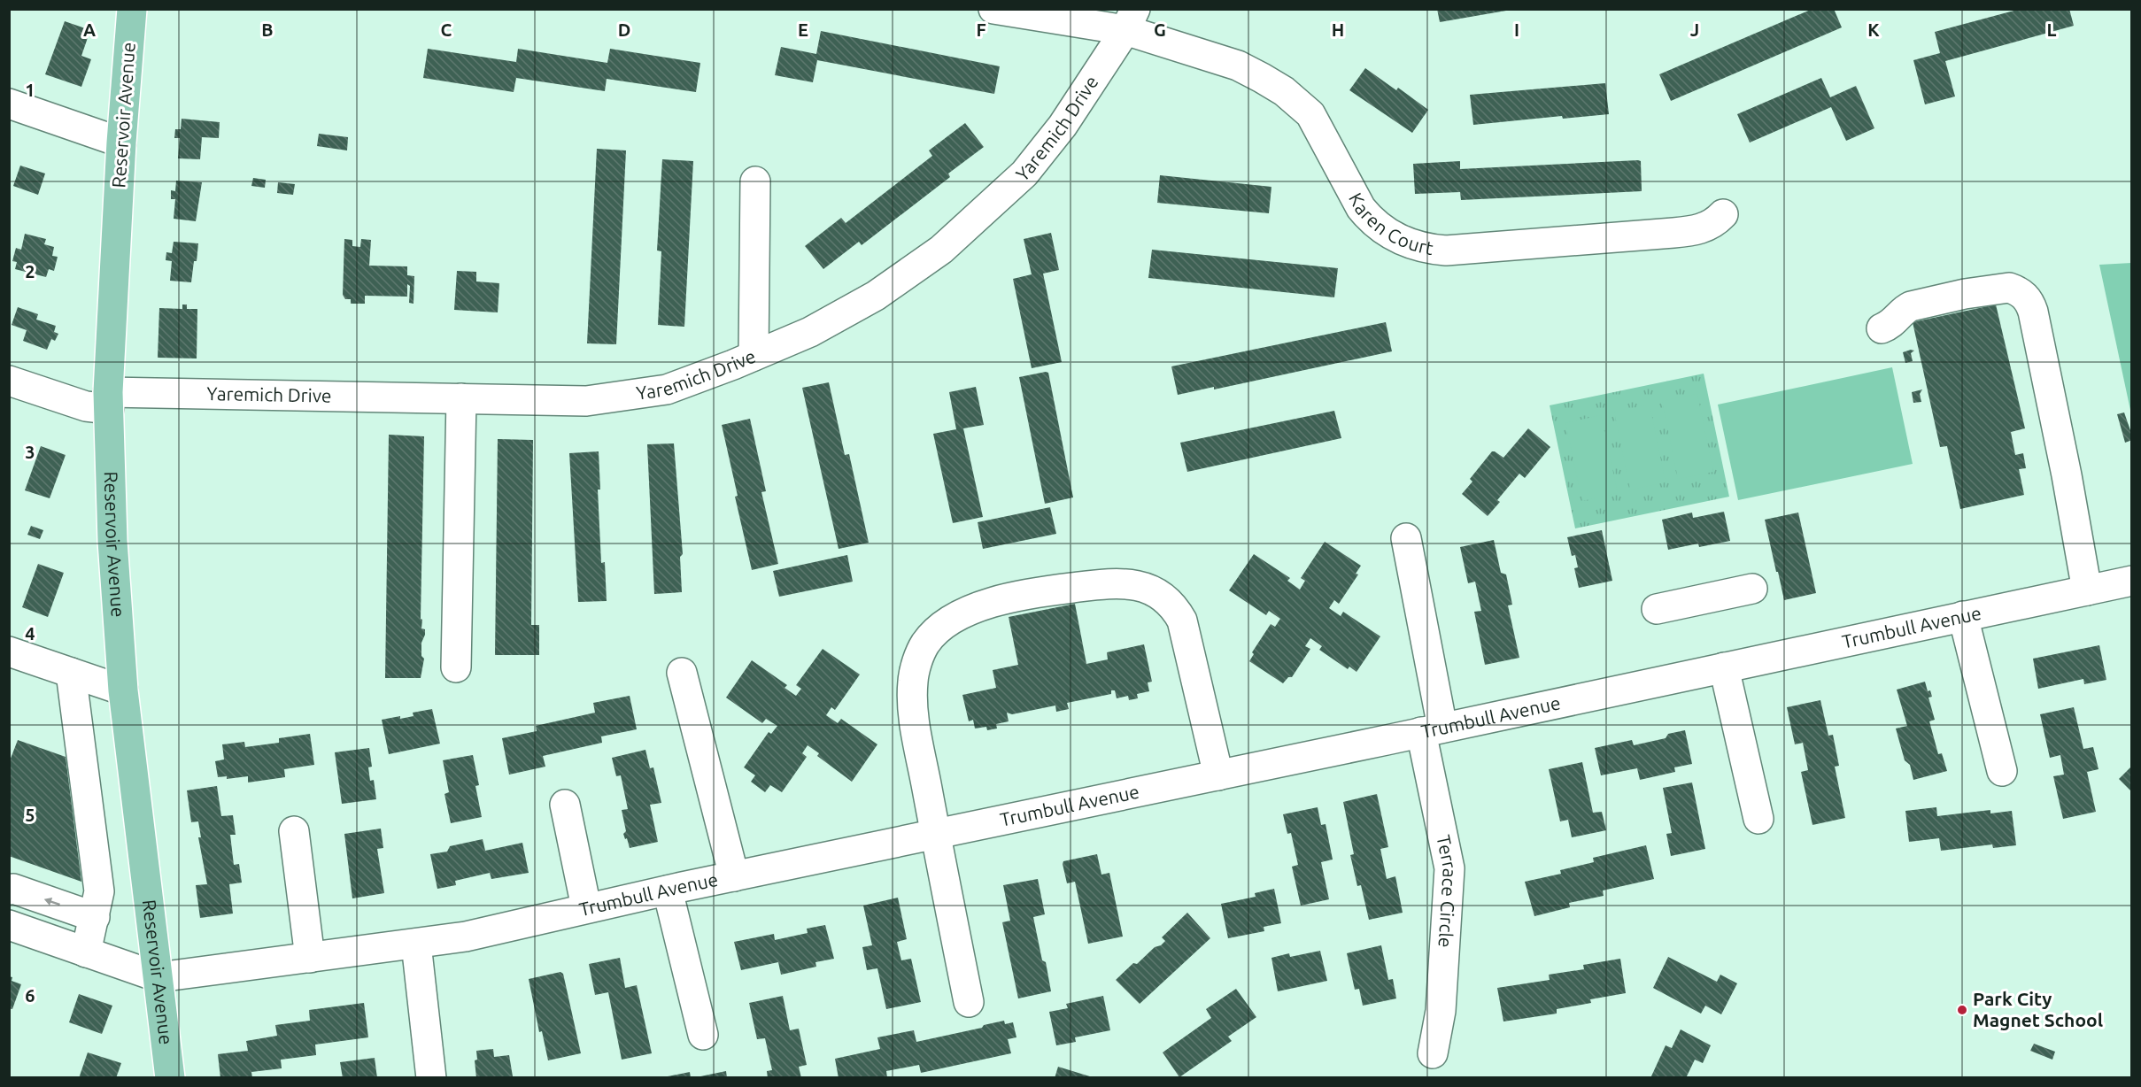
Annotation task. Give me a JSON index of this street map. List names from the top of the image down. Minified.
{"streets":{"main road":["Reservoir Avenue"],"street":["Yaremich Drive","Karen Court","Trumbull Avenue","Terrace Circle"]},"crossings":[["Reservoir Avenue","Yaremich Drive"],["Reservoir Avenue","Trumbull Avenue"],["Yaremich Drive","Karen Court"],["Trumbull Avenue","Terrace Circle"]],"places":["Park City Magnet School"],"grid":{"columns":["A","B","C","D","E","F","G","H","I","J","K","L"],"rows":["1","2","3","4","5","6"]}}
